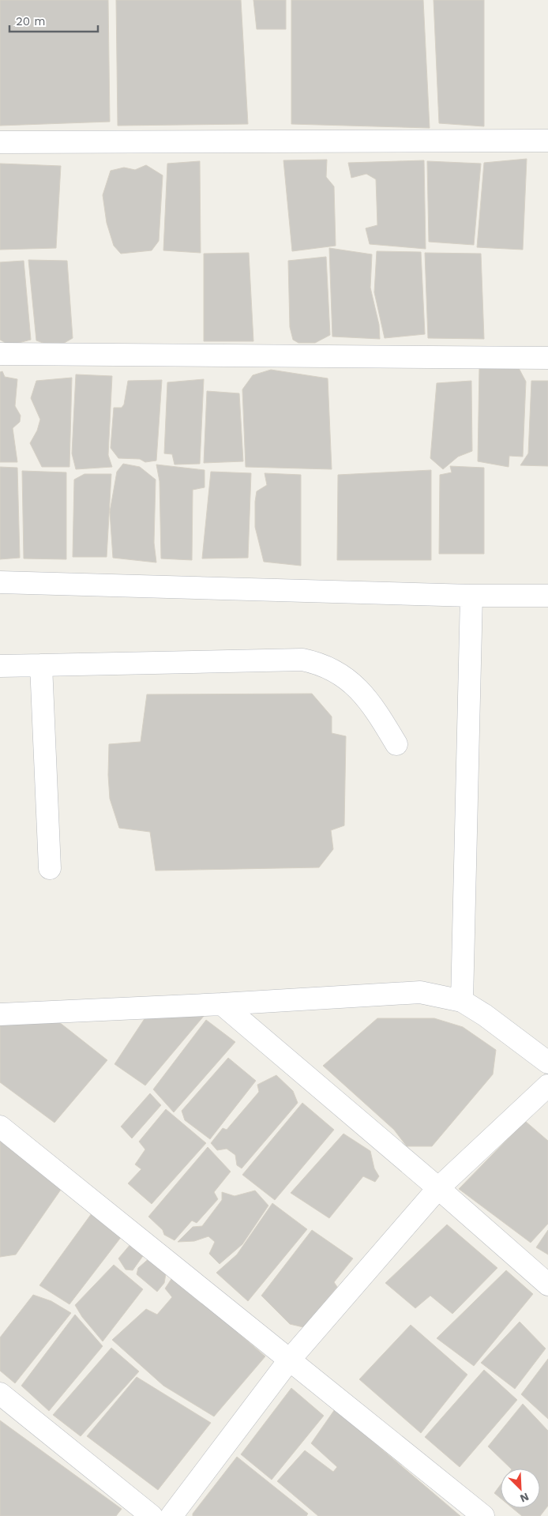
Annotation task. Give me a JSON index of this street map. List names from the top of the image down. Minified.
{"scale_bar":"20 m","north":"bottom right"}
